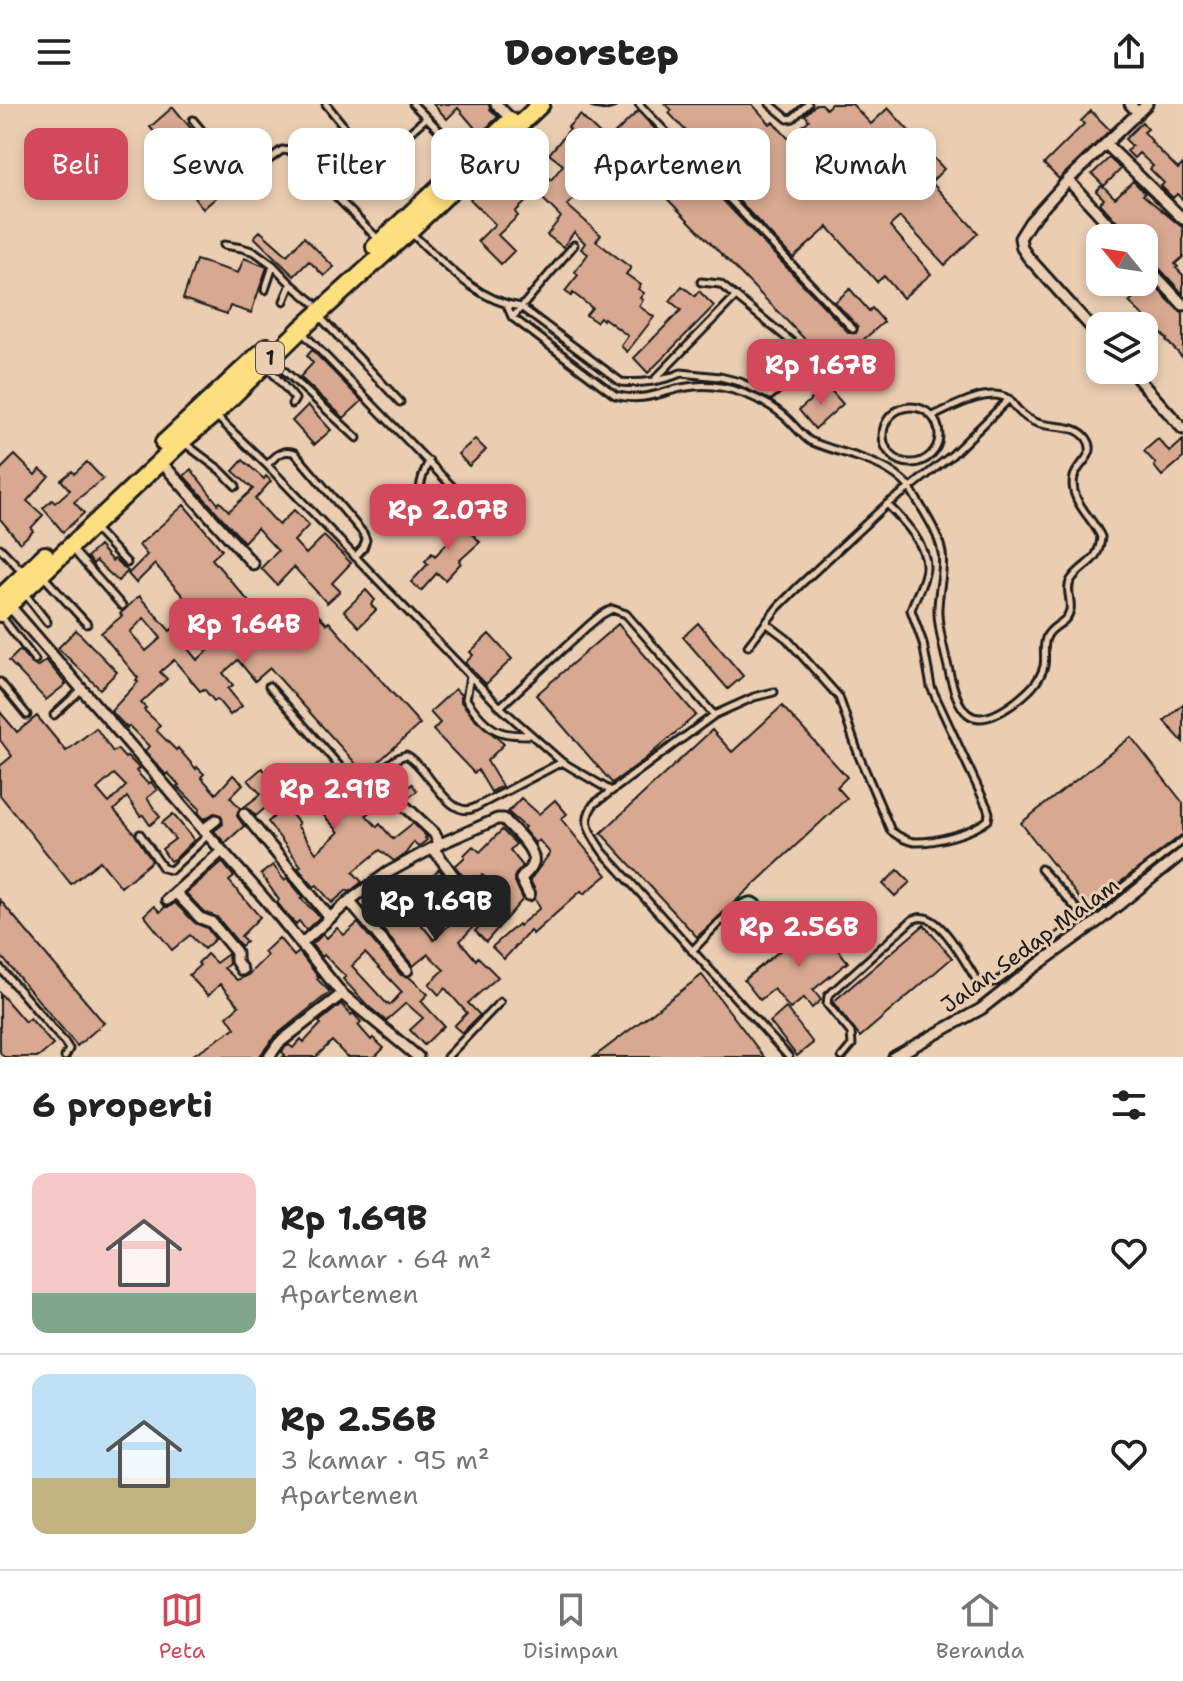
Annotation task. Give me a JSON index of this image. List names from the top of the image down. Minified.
{"streets":{"highway":["1"],"street":["Jalan Sedap Malam"]},"north":"top left","page":{"header":"Doorstep","chip":["Beli","Sewa","Filter","Baru","Apartemen","Rumah"],"price":["Rp 1.67B","Rp 2.07B","Rp 1.64B","Rp 2.91B","Rp 1.69B","Rp 2.56B"],"heading":"6 properti","list":[{"name":"Rp 1.69B","note":"2 kamar · 64 m² · Apartemen"},{"name":"Rp 2.56B","note":"3 kamar · 95 m² · Apartemen"}],"tabs":["Peta","Disimpan","Beranda"]}}
